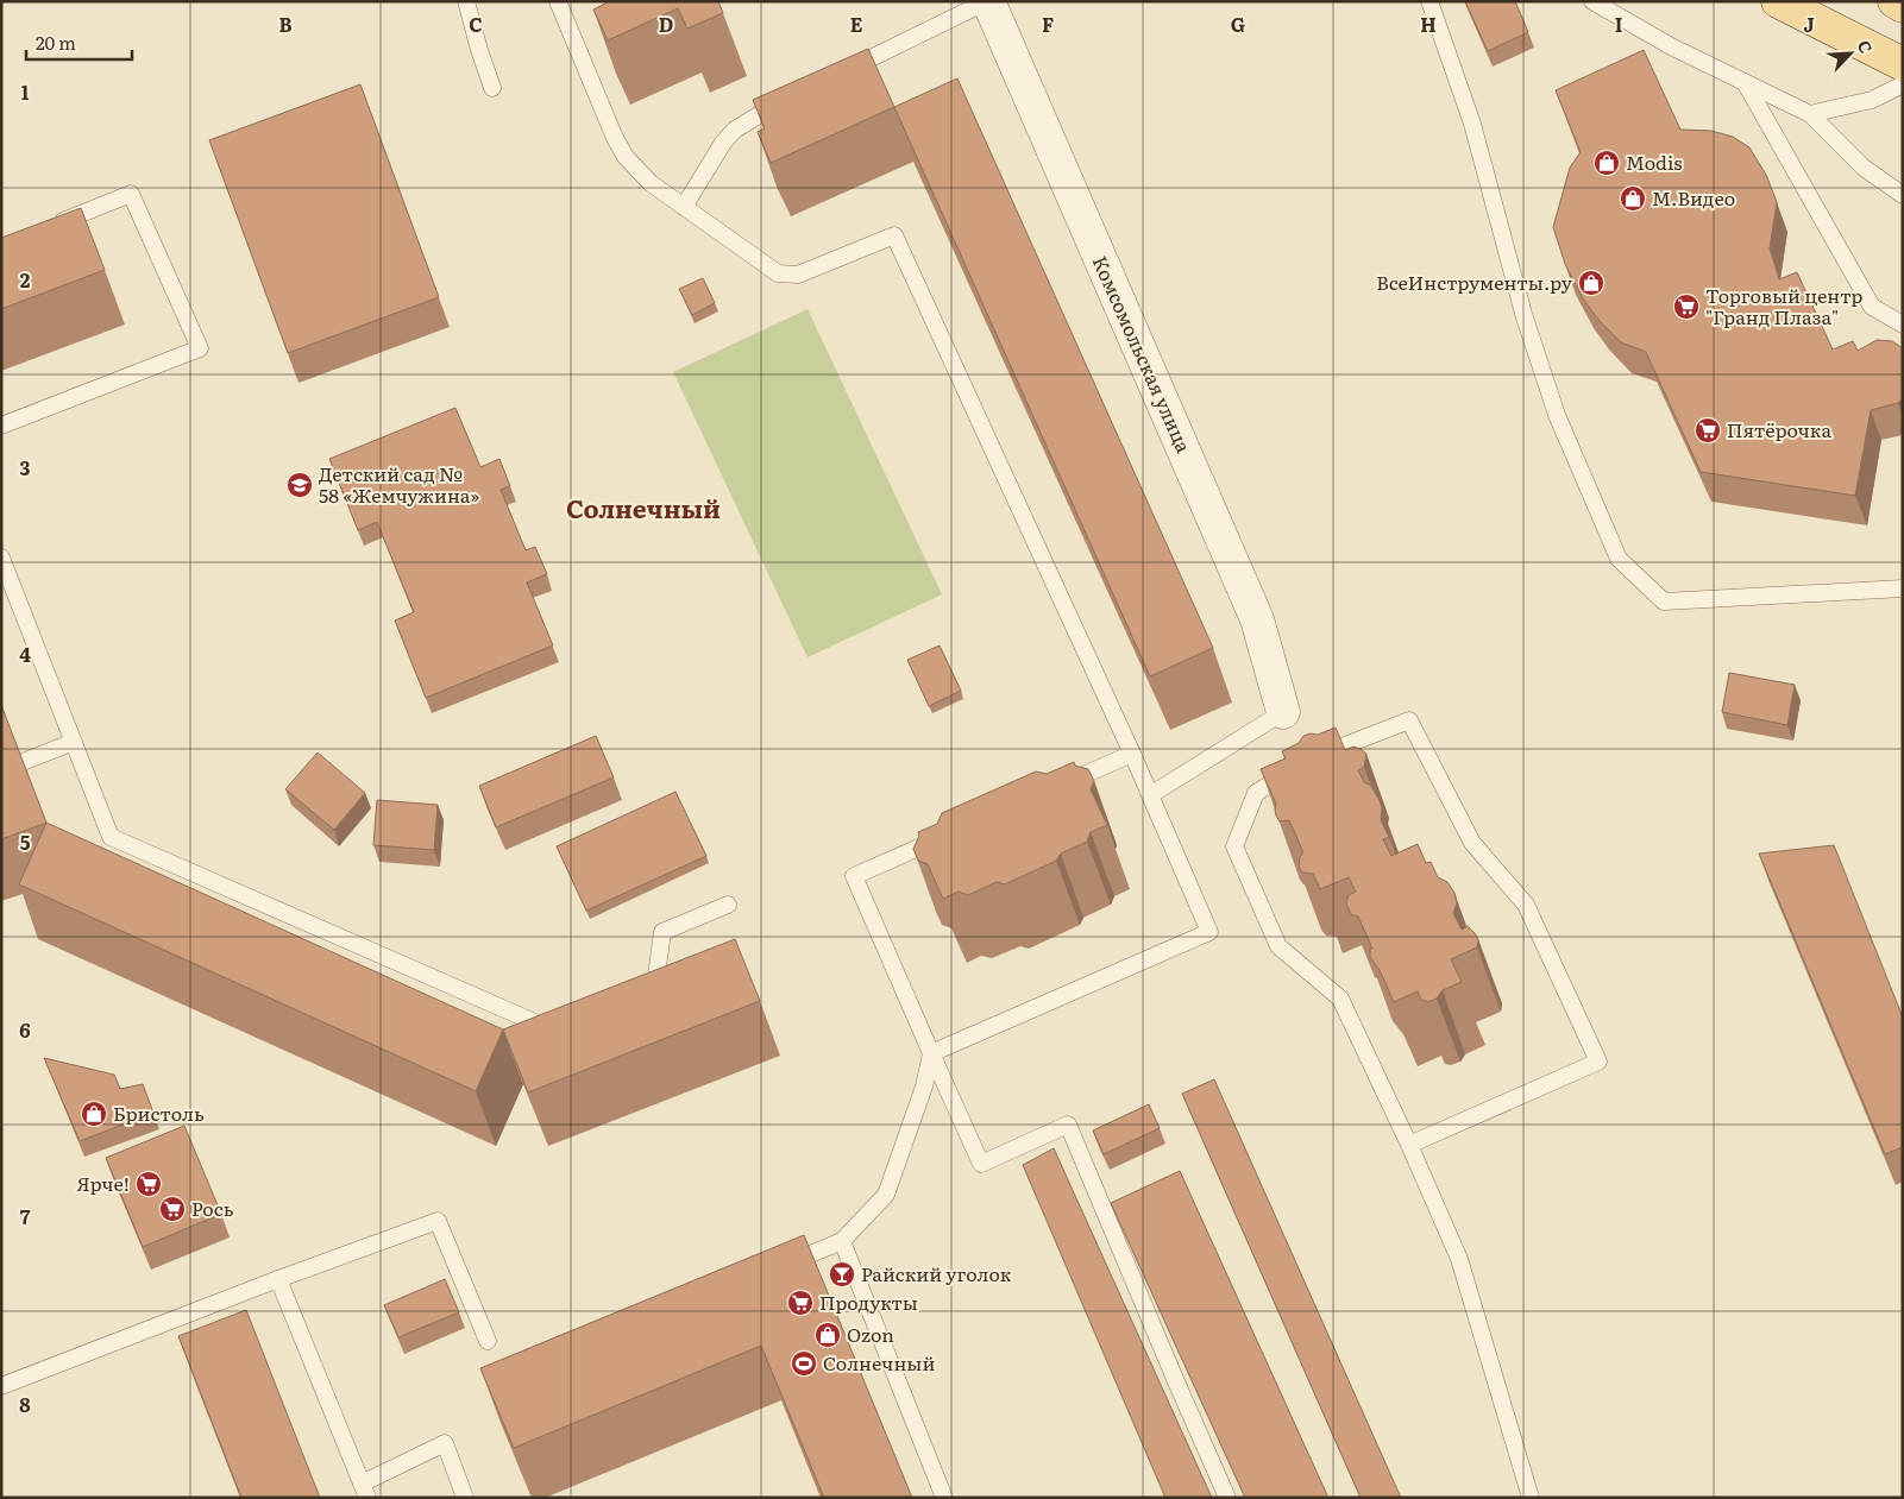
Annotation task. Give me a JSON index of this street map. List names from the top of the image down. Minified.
{"streets":{"street":["Комсомольская улица"]},"districts":["Солнечный"],"places":{"shop":["Modis","М.Видео","ВсеИнструменты.ру","Бристоль","Ozon"],"supermarket":["Торговый центр \"Гранд Плаза\"","Пятёрочка","Ярче!","Рось","Продукты"],"school or university":["Детский сад № 58 «Жемчужина»"],"bar":["Райский уголок"],"sports":["Солнечный"]},"scale_bar":"20 m","north":"top right","grid":{"columns":["B","C","D","E","F","G","H","I","J"],"rows":["1","2","3","4","5","6","7","8"]}}
